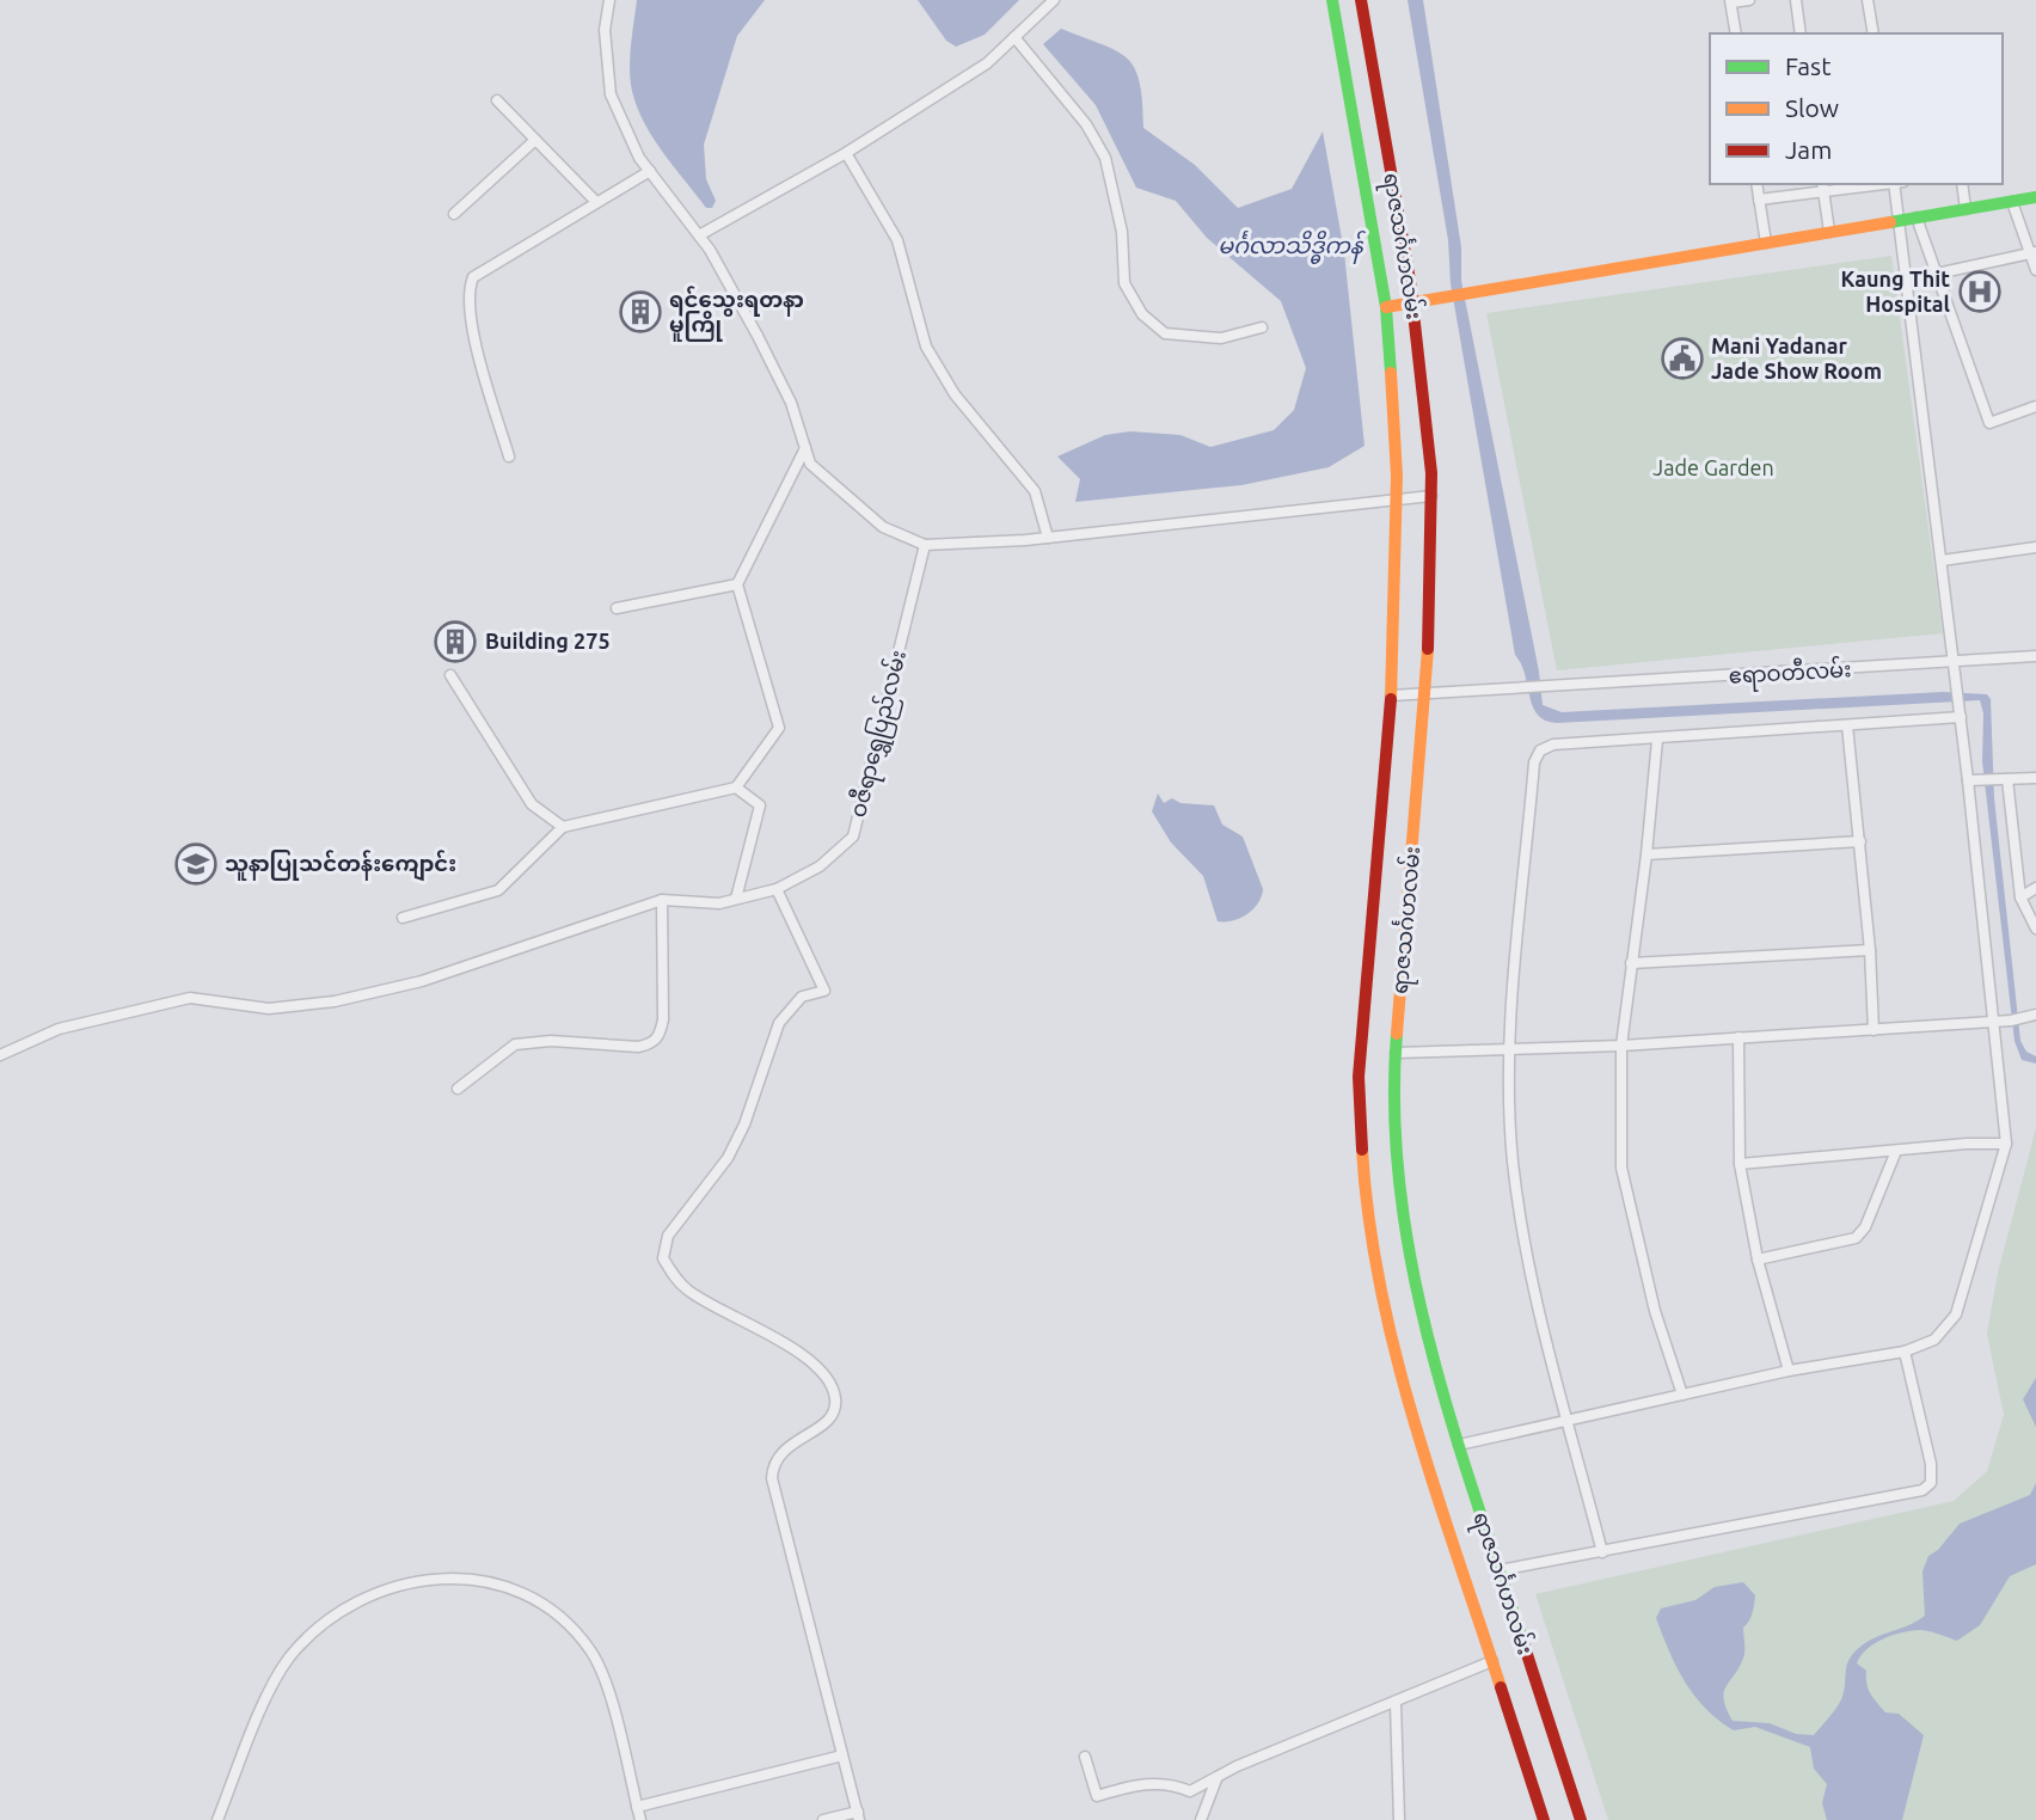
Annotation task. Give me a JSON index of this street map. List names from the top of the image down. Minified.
{"streets":{"main road":["ရာဇသင်္ဂဟလမ်း"],"street":["ဧရာဝတီလမ်း","ဝဇီရာရွှေပြည်လမ်း"]},"crossings":[["ရာဇသင်္ဂဟလမ်း","ဧရာဝတီလမ်း"]],"water":["မင်္ဂလာသိဒ္ဓိကန်"],"parks":["Jade Garden"],"places":{"hospital":["Kaung Thit Hospital"],"building":["ရင်သွေးရတနာ မူကြို","Building 275"],"public building":["Mani Yadanar Jade Show Room"],"school or university":["သူနာပြုသင်တန်းကျောင်း"]},"legend":["Fast","Slow","Jam"]}
